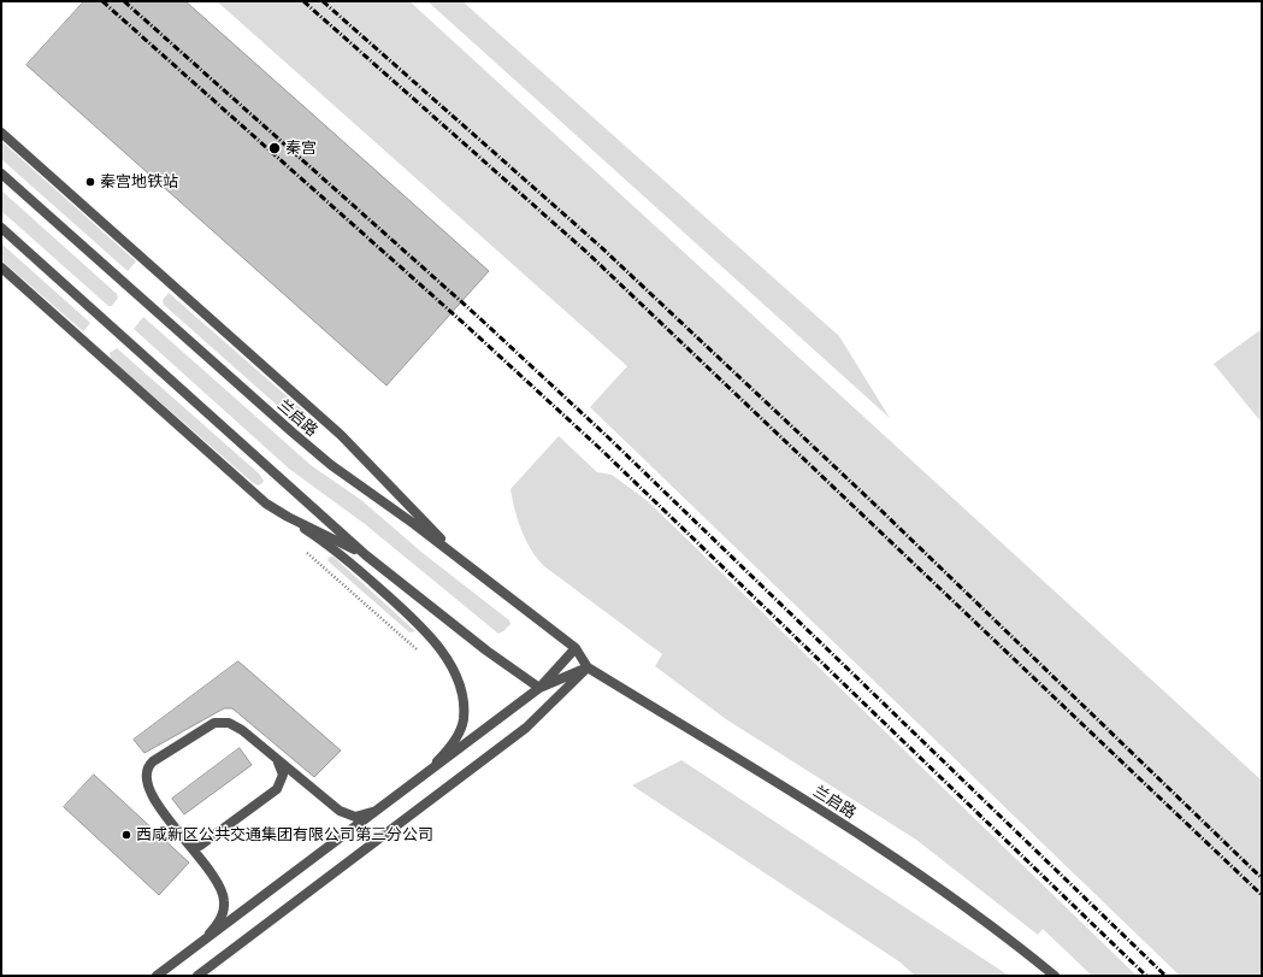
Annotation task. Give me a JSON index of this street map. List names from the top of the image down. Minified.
{"streets":{"street":["兰启路"]},"places":["秦宫","秦宫地铁站","西咸新区公共交通集团有限公司第三分公司"]}
